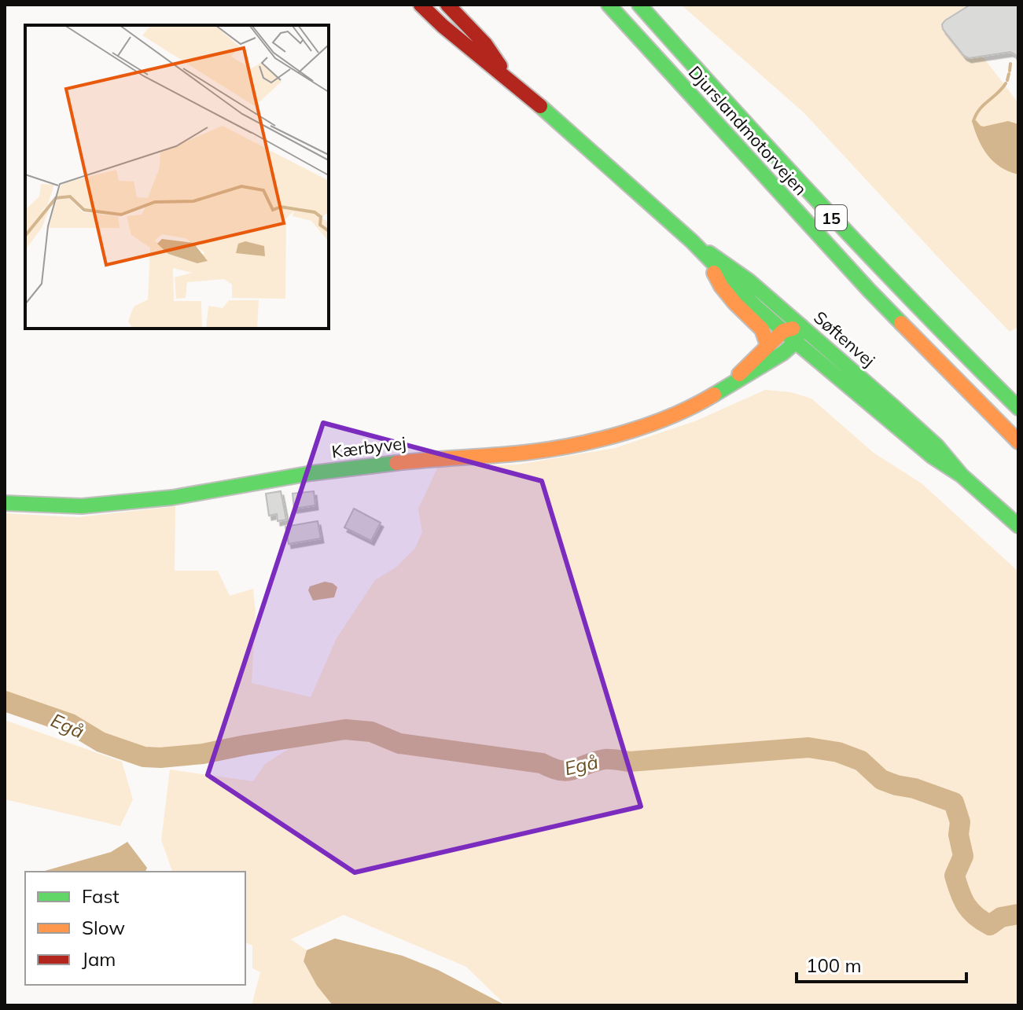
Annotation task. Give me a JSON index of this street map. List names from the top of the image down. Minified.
{"streets":{"main road":["Djurslandmotorvejen","15","Søftenvej","Kærbyvej"]},"water":["Egå"],"legend":["Fast","Slow","Jam"],"scale_bar":"100 m"}
